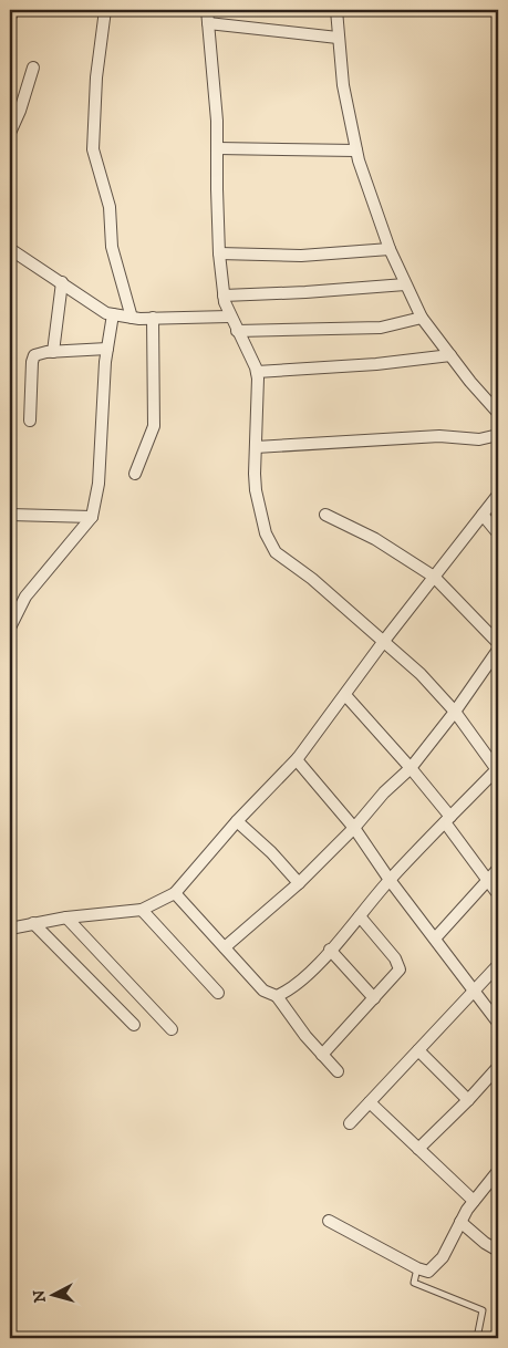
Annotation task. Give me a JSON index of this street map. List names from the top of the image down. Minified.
{"north":"left"}
